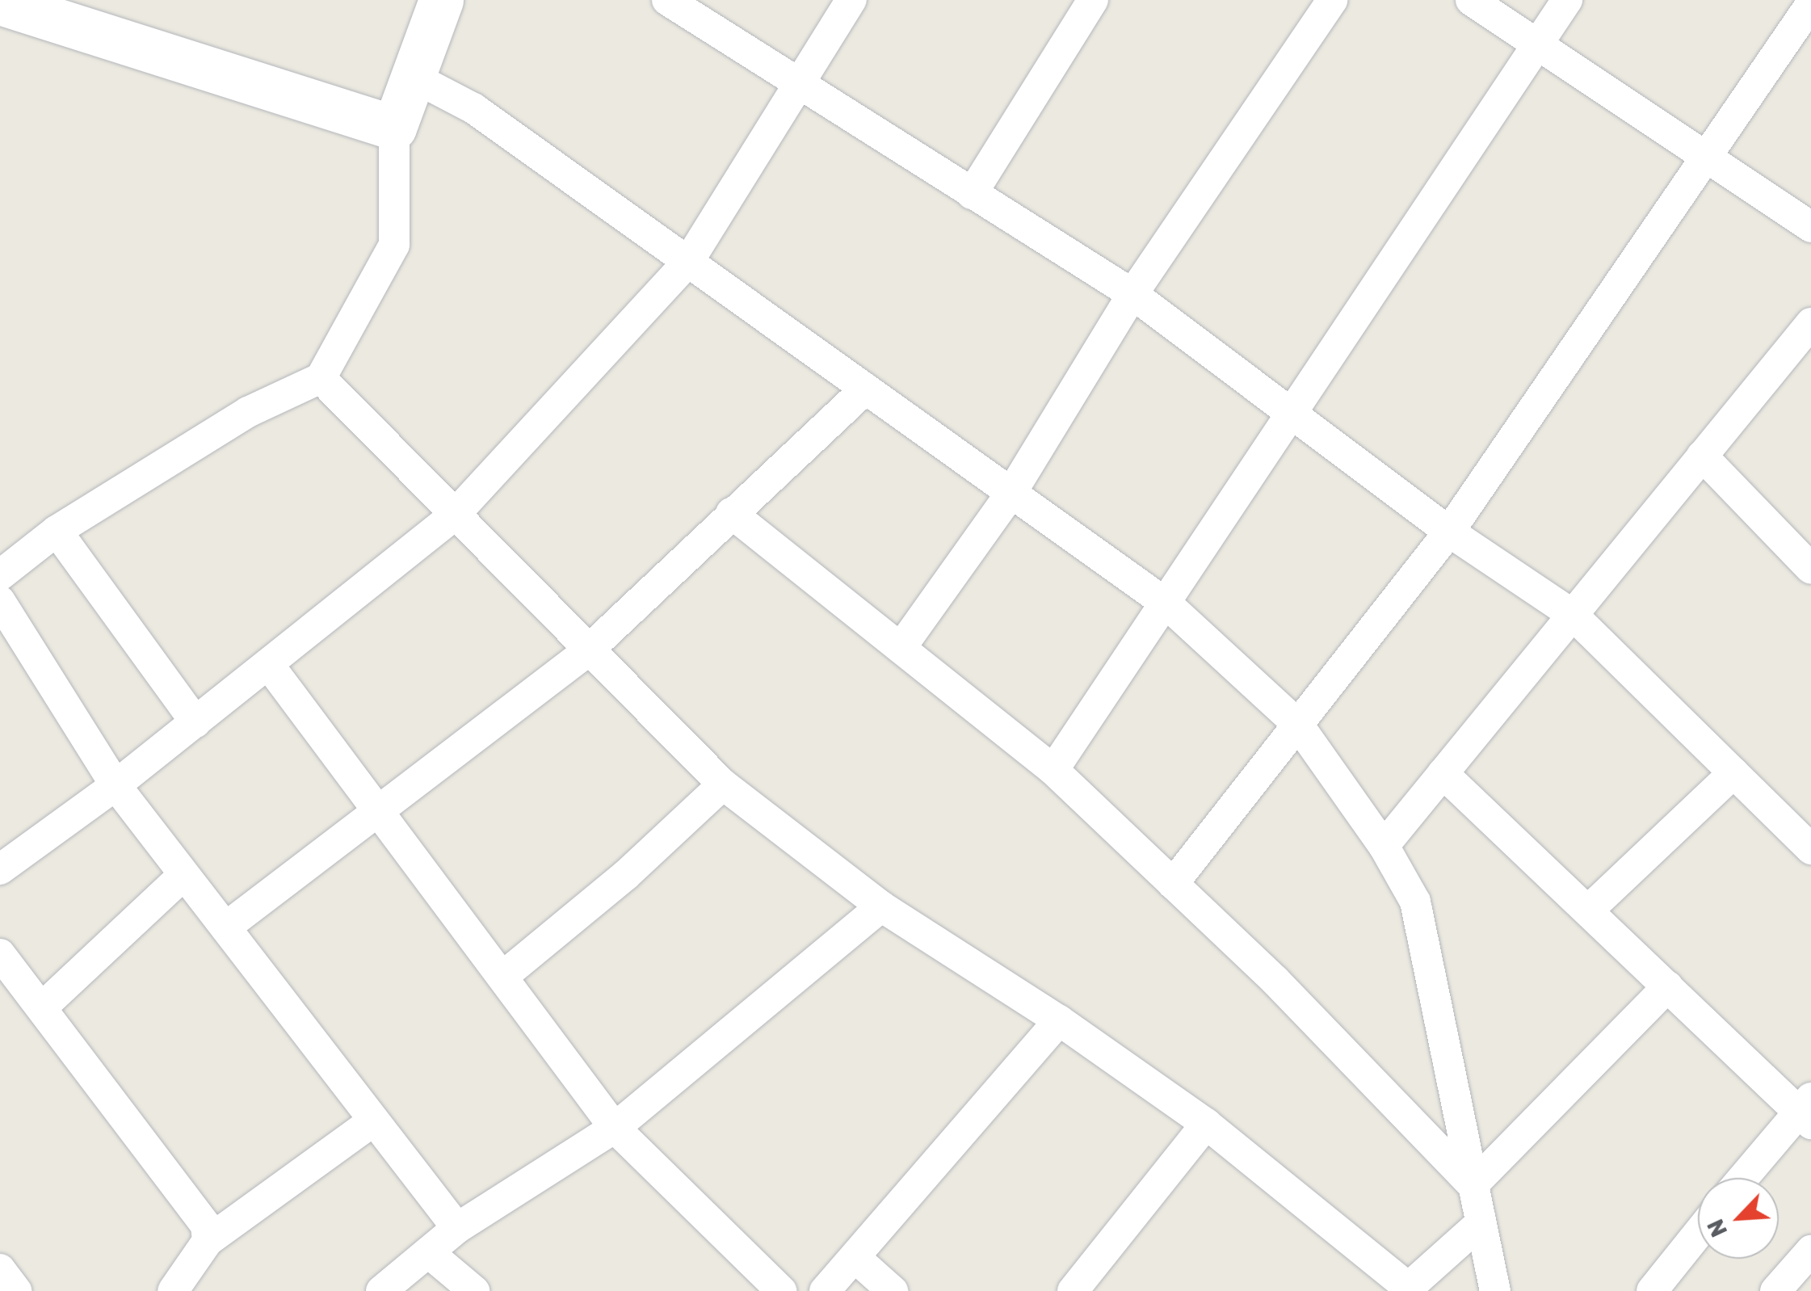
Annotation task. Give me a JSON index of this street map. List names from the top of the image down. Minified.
{"north":"bottom left"}
